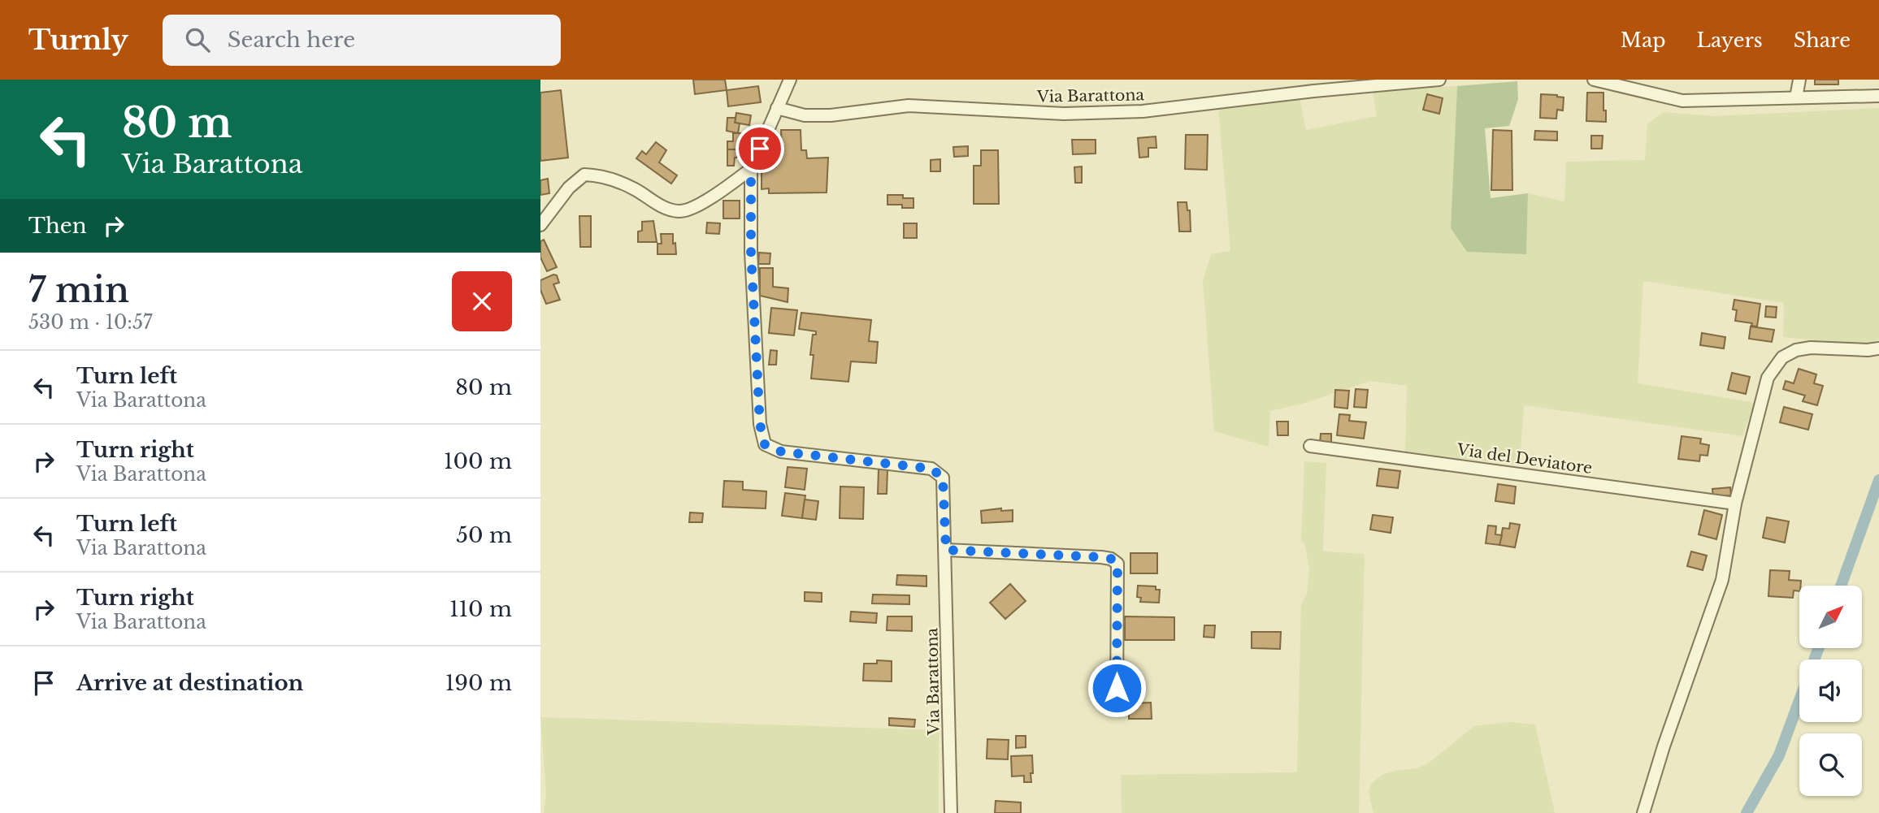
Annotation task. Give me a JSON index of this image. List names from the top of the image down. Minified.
{"streets":{"street":["Via Barattona","Via del Deviatore"]},"north":"top right","page":{"header":"Turnly","search":"Search here","nav":["Map","Layers","Share"],"turn":["80 m","Via Barattona"],"then":"Then","heading":["7 min","530 m · 10:57"],"list":[{"name":"Turn left","note":"Via Barattona","value":"80 m"},{"name":"Turn right","note":"Via Barattona","value":"100 m"},{"name":"Turn left","note":"Via Barattona","value":"50 m"},{"name":"Turn right","note":"Via Barattona","value":"110 m"},{"name":"Arrive at destination","value":"190 m"}]}}
